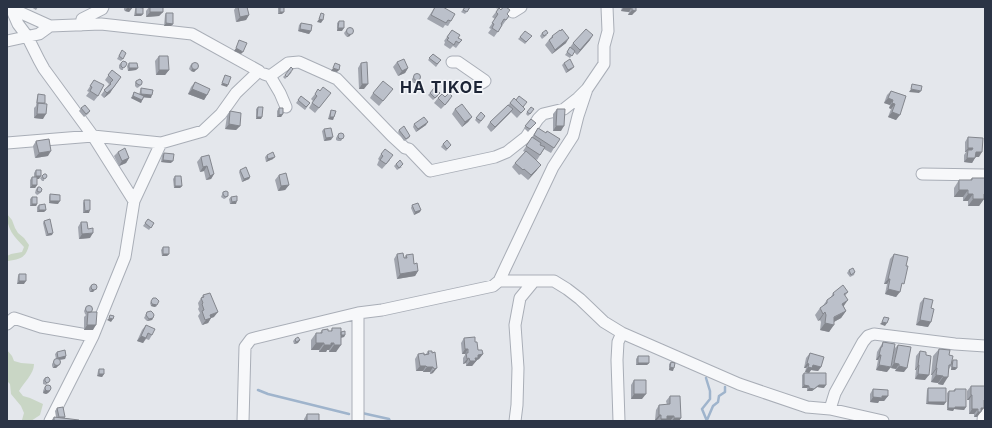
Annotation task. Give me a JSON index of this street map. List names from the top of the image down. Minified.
{"districts":["HA TIKOE"]}
